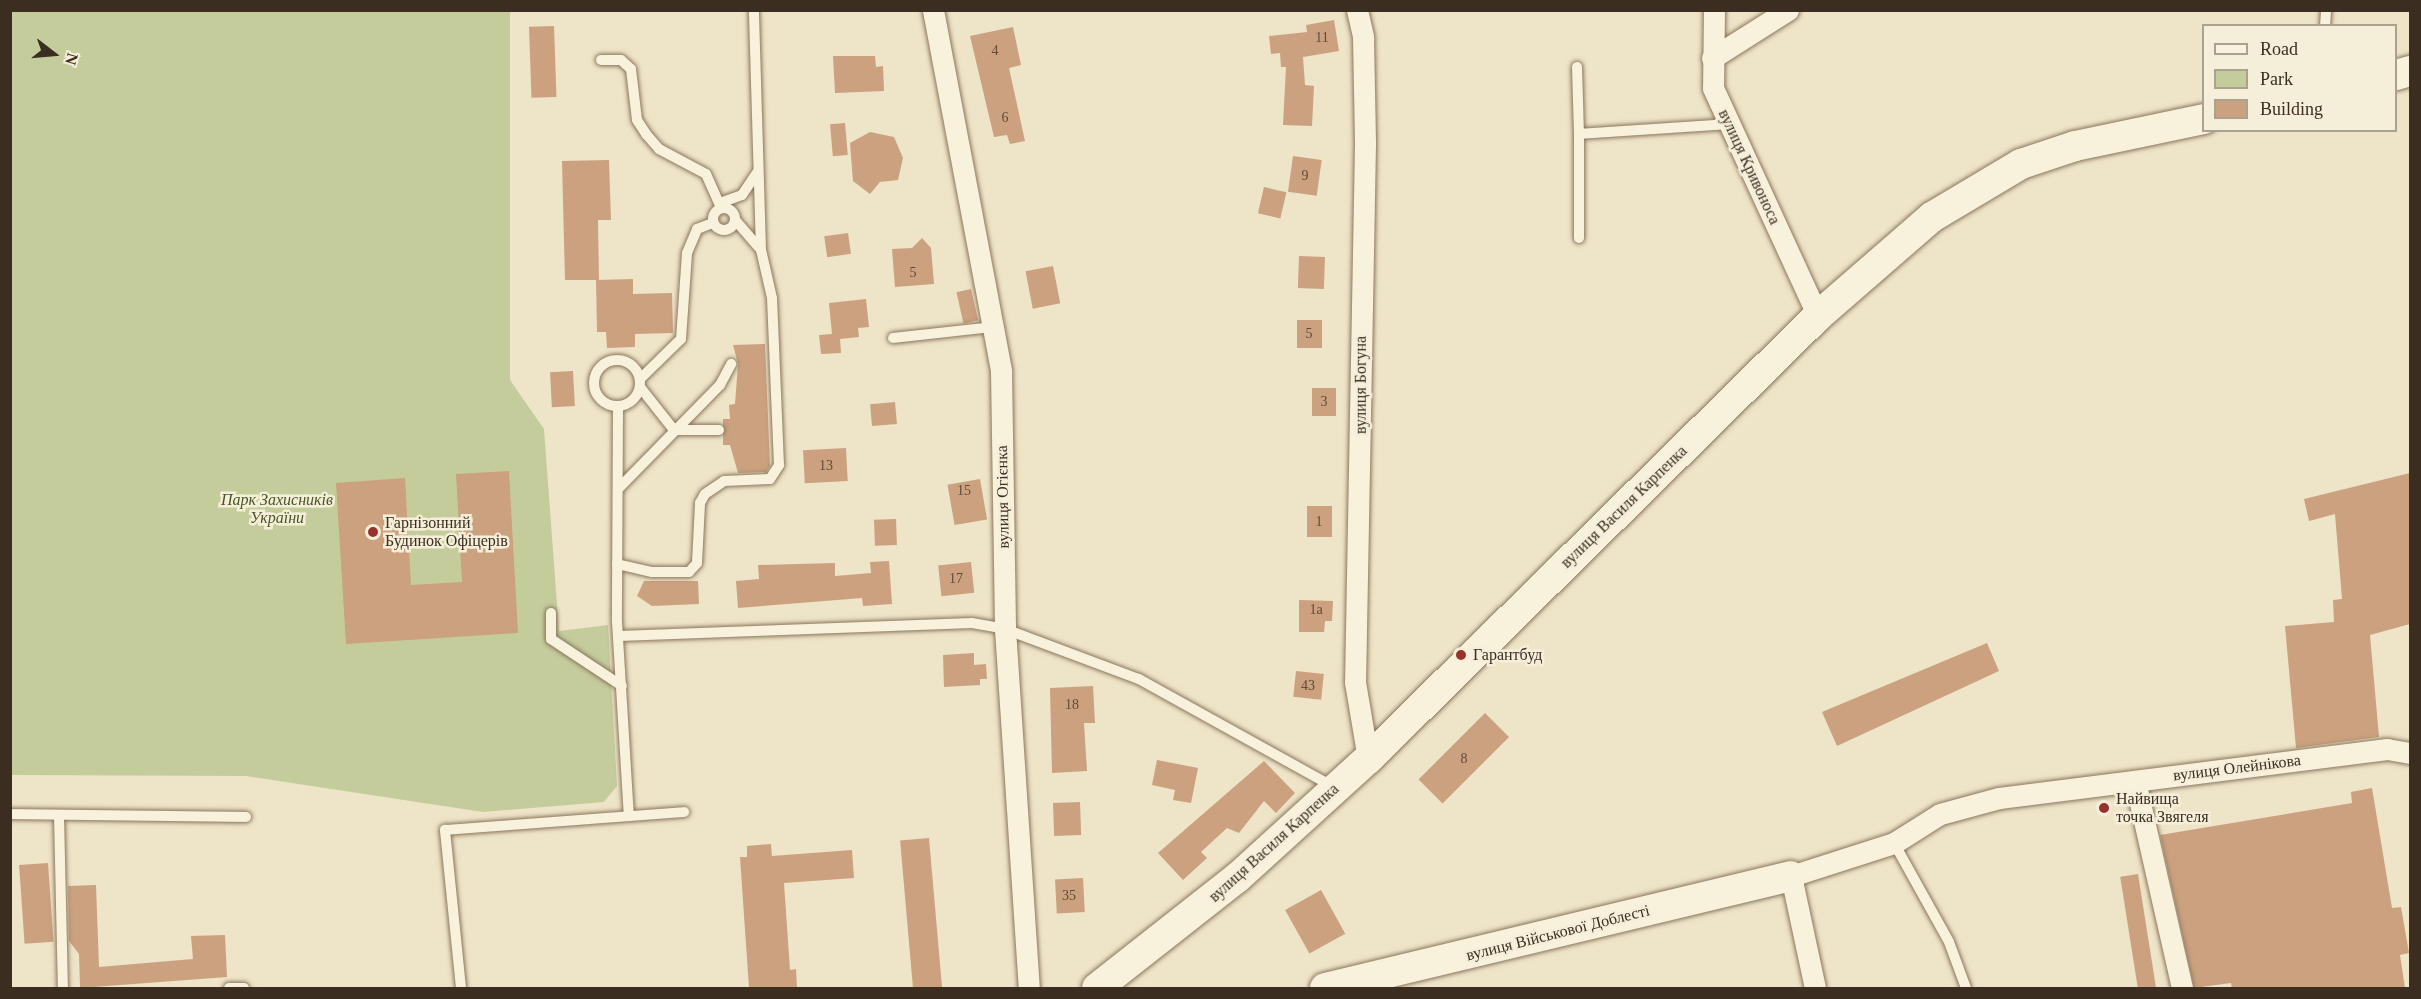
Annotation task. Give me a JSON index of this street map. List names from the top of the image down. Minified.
{"streets":{"street":["вулиця Кривоноса","вулиця Богуна","вулиця Огієнка","вулиця Василя Карпенка","вулиця Олейнікова","вулиця Військової Доблесті"]},"crossings":[["вулиця Кривоноса","вулиця Василя Карпенка"],["вулиця Богуна","вулиця Василя Карпенка"],["вулиця Олейнікова","вулиця Військової Доблесті"]],"parks":["Парк Захисників України"],"places":["Гарнізонний Будинок Офіцерів","Гарантбуд","Найвища точка Звягеля"],"house_numbers":["11","4","6","9","5","5","3","13","15","1","17","1а","43","18","8","35"],"legend":["Road","Park","Building"],"north":"right"}
